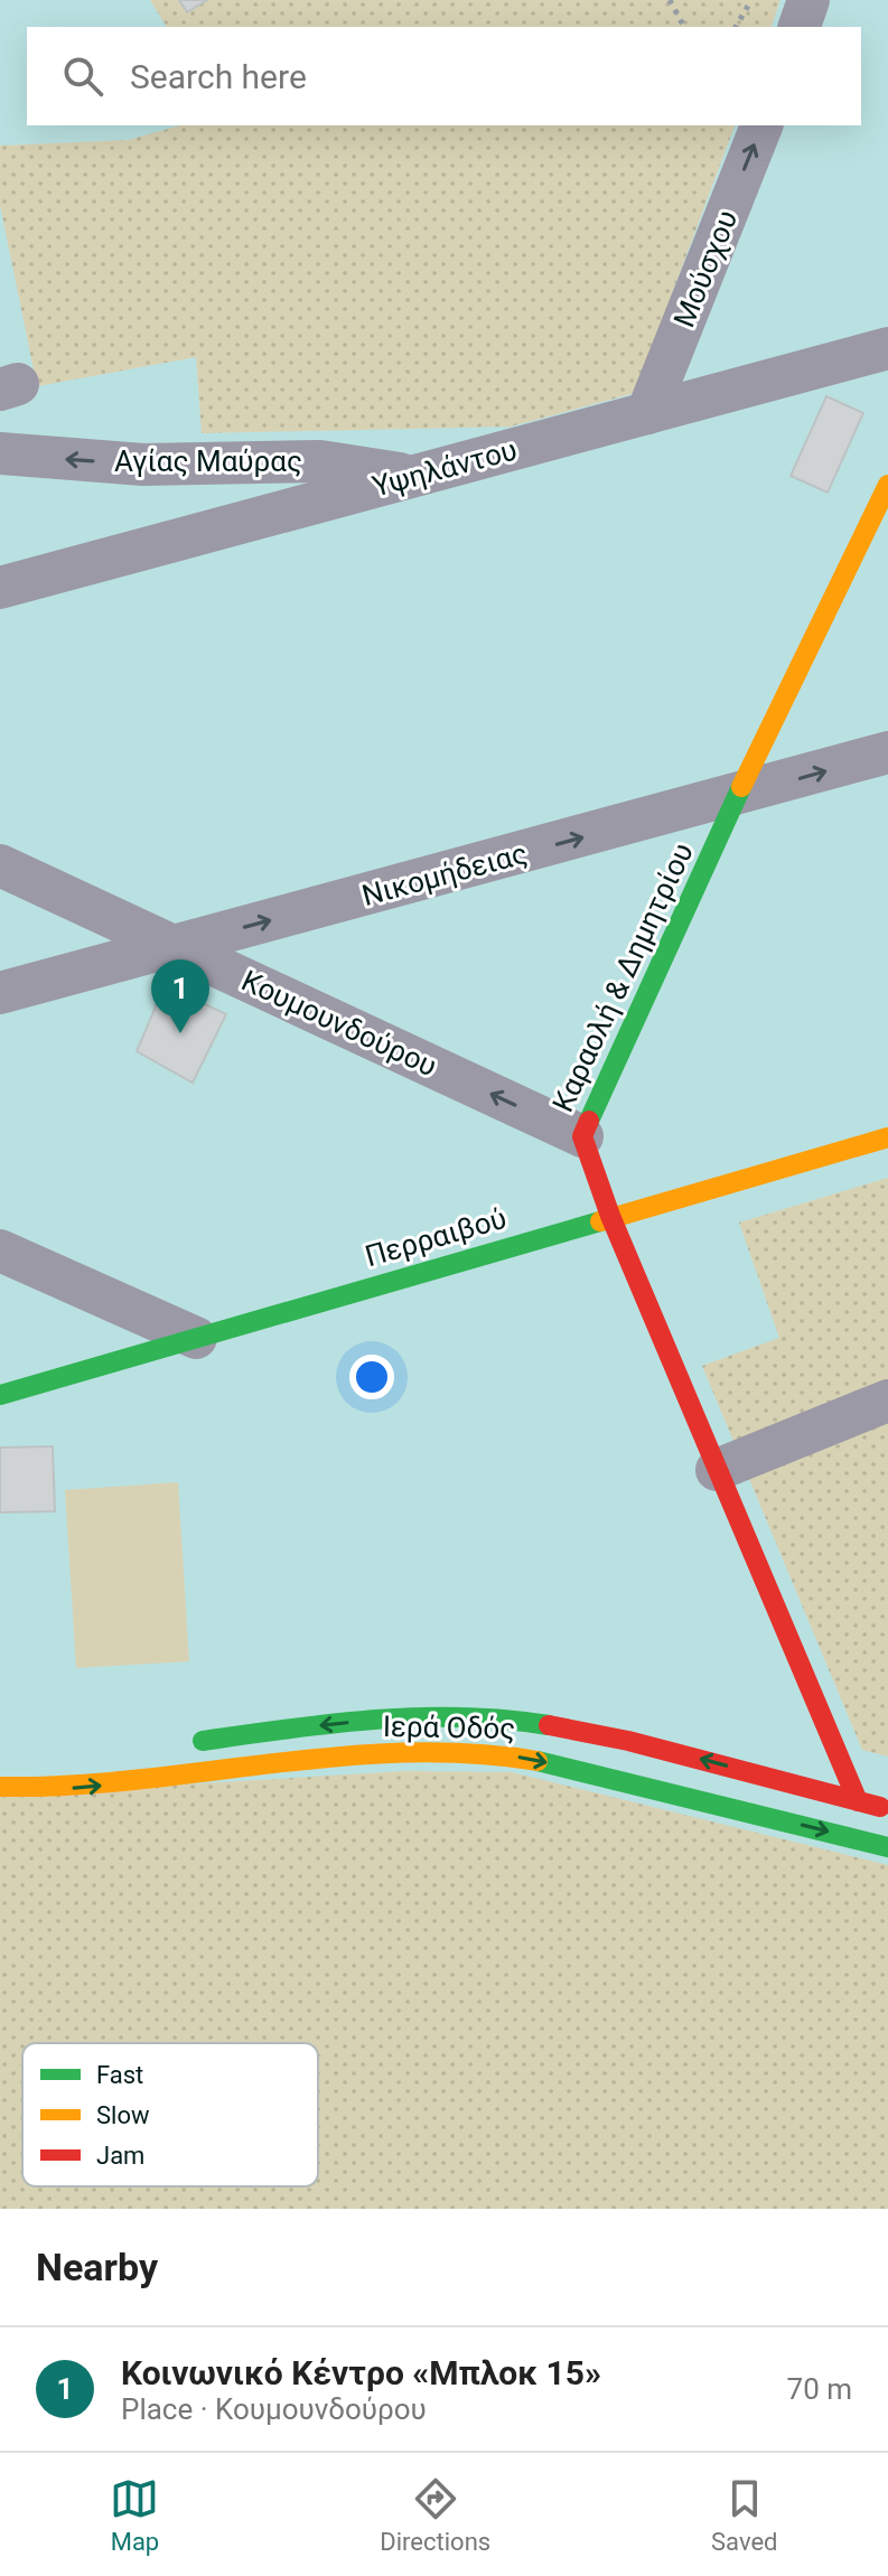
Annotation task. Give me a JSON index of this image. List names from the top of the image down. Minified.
{"streets":{"street":["Μούσχου","Αγίας Μαύρας","Υψηλάντου","Νικομήδειας","Καραολή & Δημητρίου","Κουμουνδούρου","Περραιβού","Ιερά Οδός"]},"crossings":[["Μούσχου","Υψηλάντου"],["Αγίας Μαύρας","Υψηλάντου"],["Νικομήδειας","Καραολή & Δημητρίου"],["Νικομήδειας","Κουμουνδούρου"],["Καραολή & Δημητρίου","Κουμουνδούρου"],["Καραολή & Δημητρίου","Περραιβού"],["Καραολή & Δημητρίου","Ιερά Οδός"]],"one_way":["Μούσχου","Αγίας Μαύρας","Νικομήδειας"],"legend":["Fast","Slow","Jam"],"page":{"search":"Search here","pins":"1","heading":"Nearby","list":[{"mark":"1","name":"Κοινωνικό Κέντρο «Μπλοκ 15»","note":"Place · Κουμουνδούρου","value":"70 m"}],"nav":["Map","Directions","Saved"]}}
